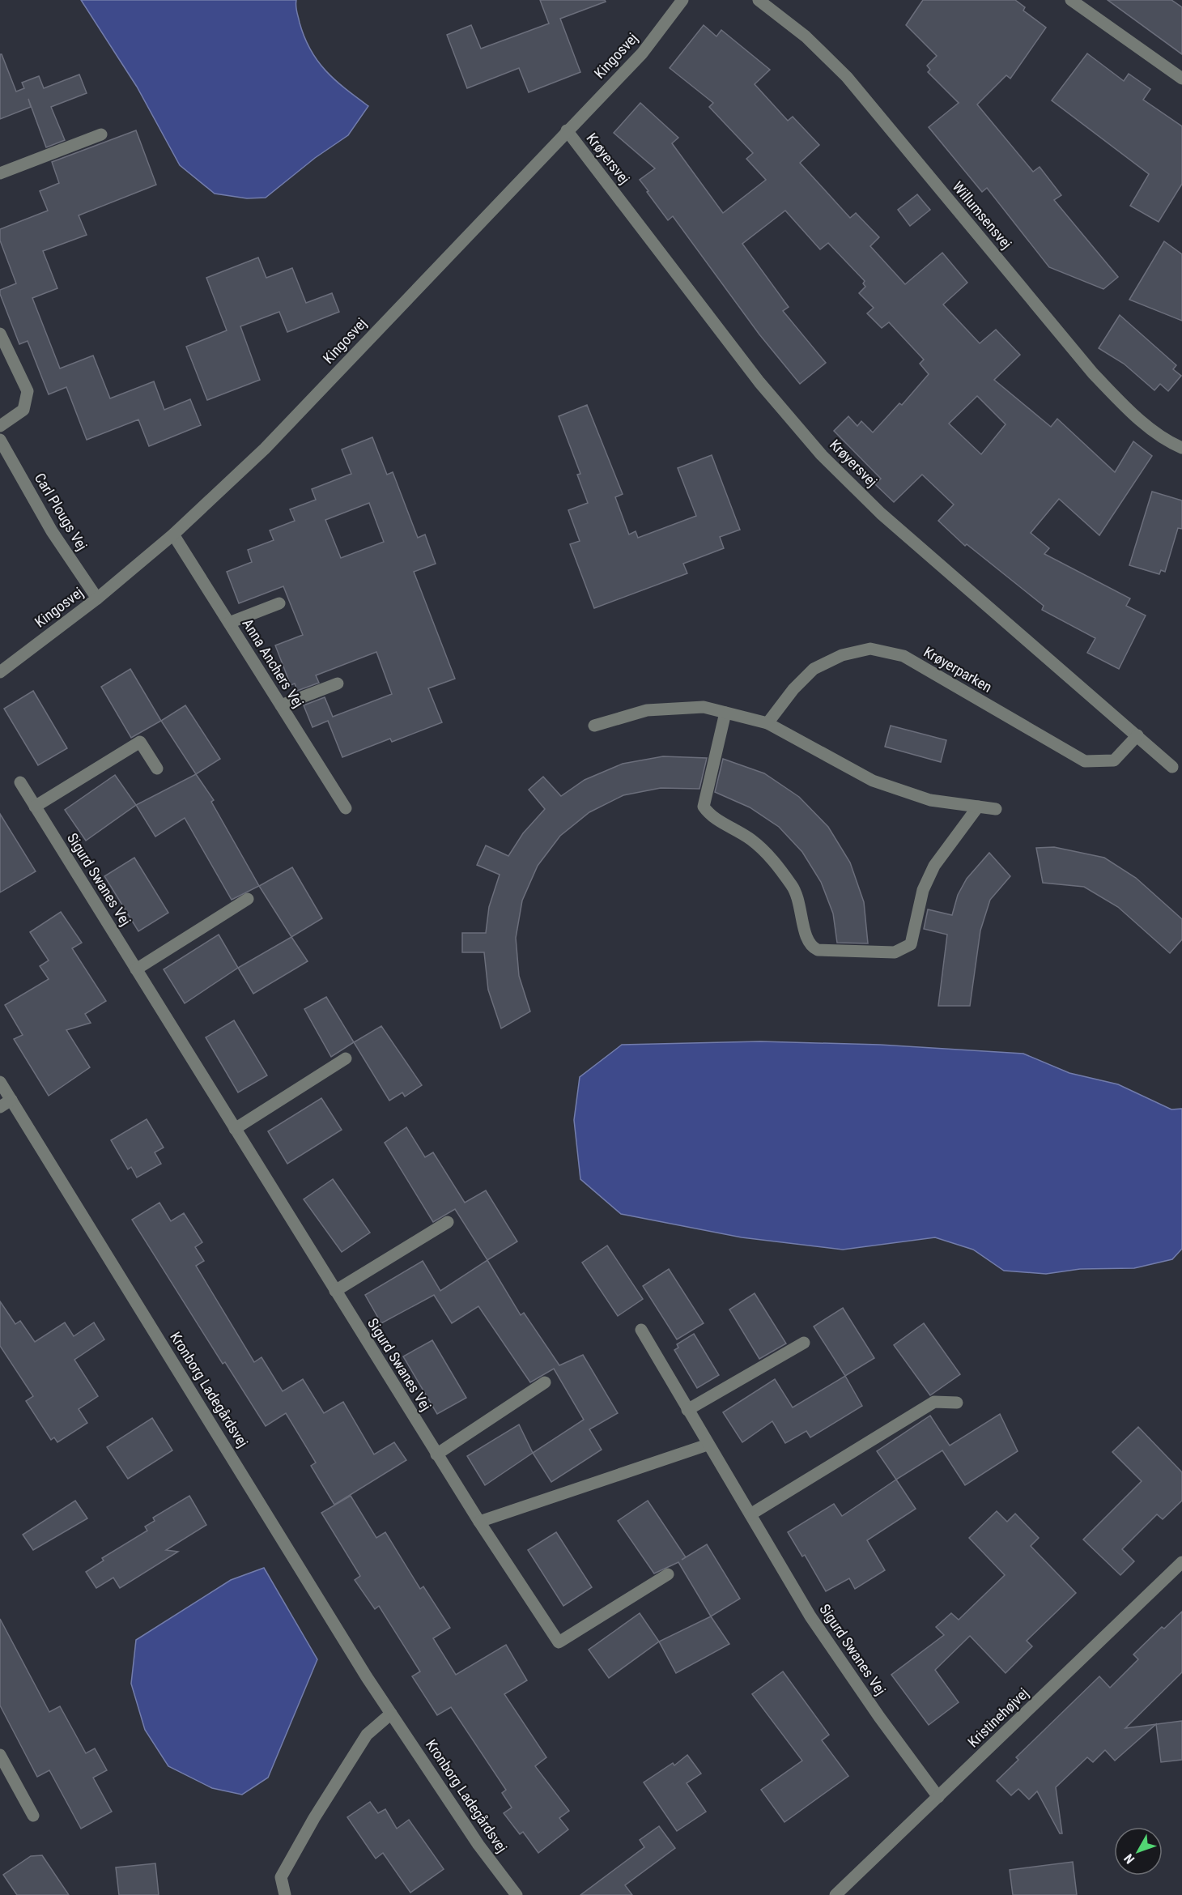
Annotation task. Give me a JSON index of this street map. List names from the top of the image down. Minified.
{"streets":{"street":["Kingosvej","Krøyersvej","Willumsensvej","Carl Plougs Vej","Anna Anchers Vej","Krøyerparken","Sigurd Swanes Vej","Kronborg Ladegårdsvej","Kristinehøjvej"]},"crossings":[["Kingosvej","Krøyersvej"],["Kingosvej","Carl Plougs Vej"],["Kingosvej","Anna Anchers Vej"],["Krøyersvej","Krøyerparken"],["Sigurd Swanes Vej","Kristinehøjvej"]],"north":"bottom left"}
